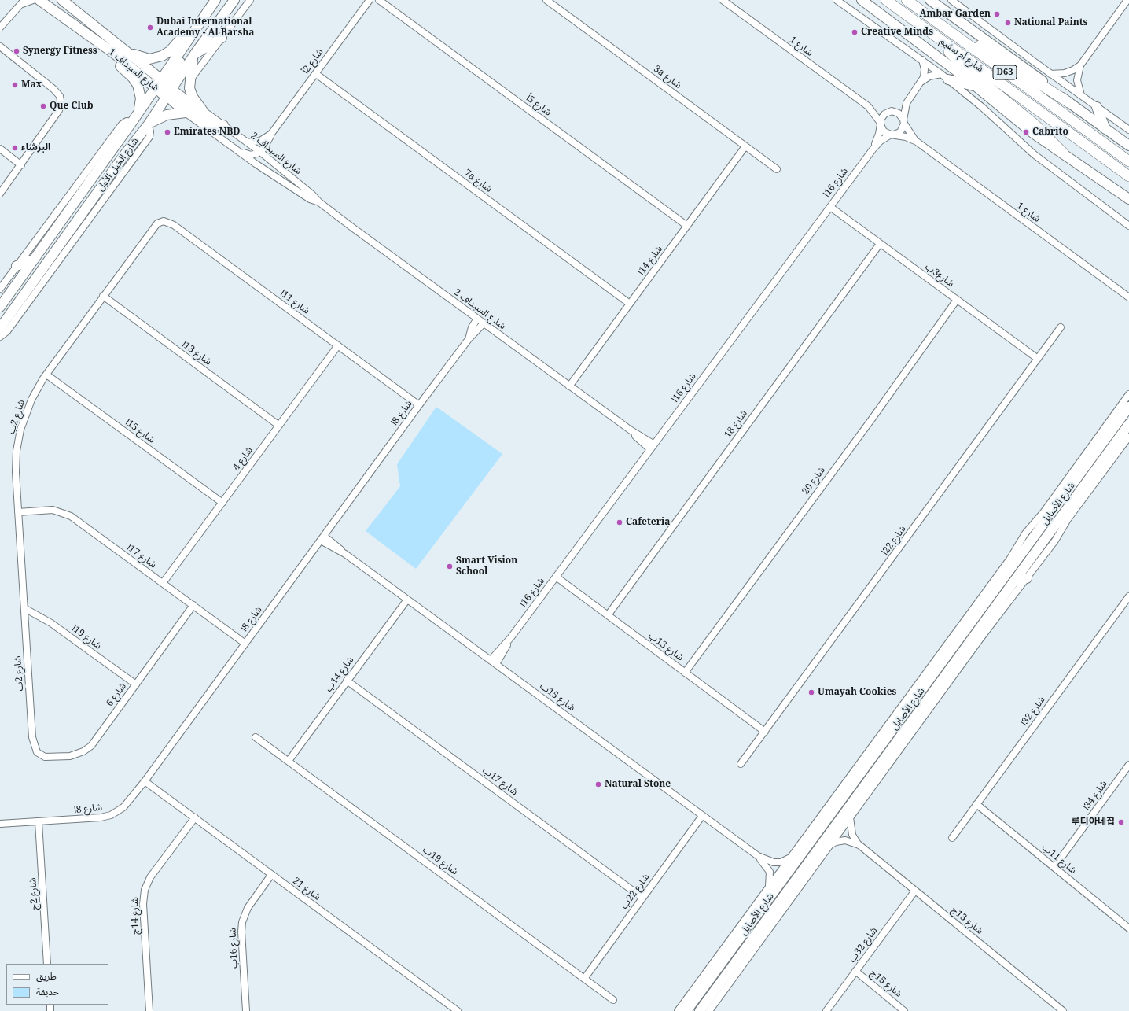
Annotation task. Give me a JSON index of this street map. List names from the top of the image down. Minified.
{"streets":{"main road":["شارع أم سقيم","شارع السيداف 1","D63","شارع الخيل الأول","شارع الأصايل"],"street":["شارع 1","شارع 2أ","3a شارع","شارع 5أ","شارع السيداف 2","7a شارع","شارع 16ا","شارع 14ا","شارع3ب","شارع 11ا","شارع 13ا","شارع 8ا","شارع 2ب","شارع 18","شارع 15ا","شارع 4","شارع 20","شارع 22ا","شارع 17ا","شارع 19ا","شارع 13ب","شارع 14ب","شارع 6","شارع 15ب","شارع 32ا","شارع 17ب","شارع 34ا","شارع 11ب","شارع 19ب","شارع 21","شارع 22ب","شارع 2ج","شارع 14ج","شارع 13ج","شارع 32ب","شارع 16ب","شارع 15ج"]},"crossings":[["شارع 1","شارع 16ا"],["شارع 2أ","شارع السيداف 2"],["شارع 2أ","7a شارع"],["شارع السيداف 1","شارع السيداف 2"],["شارع السيداف 1","شارع الخيل الأول"],["3a شارع","شارع 14ا"],["شارع 5أ","شارع 14ا"],["شارع السيداف 2","شارع الخيل الأول"],["شارع السيداف 2","شارع 16ا"],["شارع السيداف 2","شارع 14ا"],["شارع السيداف 2","شارع 8ا"],["7a شارع","شارع 14ا"],["شارع 16ا","شارع3ب"],["شارع 16ا","شارع 13ب"],["شارع 16ا","شارع 15ب"],["شارع3ب","شارع 18"],["شارع3ب","شارع 20"],["شارع3ب","شارع 22ا"],["شارع 11ا","شارع 8ا"],["شارع 11ا","شارع 2ب"],["شارع 11ا","شارع 4"],["شارع 13ا","شارع 2ب"],["شارع 13ا","شارع 4"],["شارع 8ا","شارع 17ا"],["شارع 8ا","شارع 15ب"],["شارع 8ا","شارع 21"],["شارع 8ا","شارع 2ج"],["شارع 2ب","شارع 15ا"],["شارع 2ب","شارع 17ا"],["شارع 2ب","شارع 19ا"],["شارع 2ب","شارع 6"],["شارع 18","شارع 13ب"],["شارع 15ا","شارع 4"],["شارع 4","شارع 17ا"],["شارع 20","شارع 13ب"],["شارع 22ا","شارع 13ب"],["شارع 17ا","شارع 6"],["شارع 19ا","شارع 6"],["شارع 14ب","شارع 15ب"],["شارع 14ب","شارع 17ب"],["شارع 14ب","شارع 19ب"],["شارع 15ب","شارع 22ب"],["شارع 32ا","شارع 11ب"],["شارع 17ب","شارع 22ب"],["شارع 34ا","شارع 11ب"],["شارع 19ب","شارع 22ب"],["شارع 21","شارع 14ج"],["شارع 21","شارع 16ب"],["شارع 13ج","شارع 32ب"],["شارع 32ب","شارع 15ج"]],"places":["Ambar Garden","National Paints","Dubai International Academy - Al Barsha","Creative Minds","Synergy Fitness","Max","Que Club","Emirates NBD","Cabrito","البرشاء","Cafeteria","Smart Vision School","Umayah Cookies","Natural Stone","루디아네집"],"legend":["طريق","حديقة"]}
